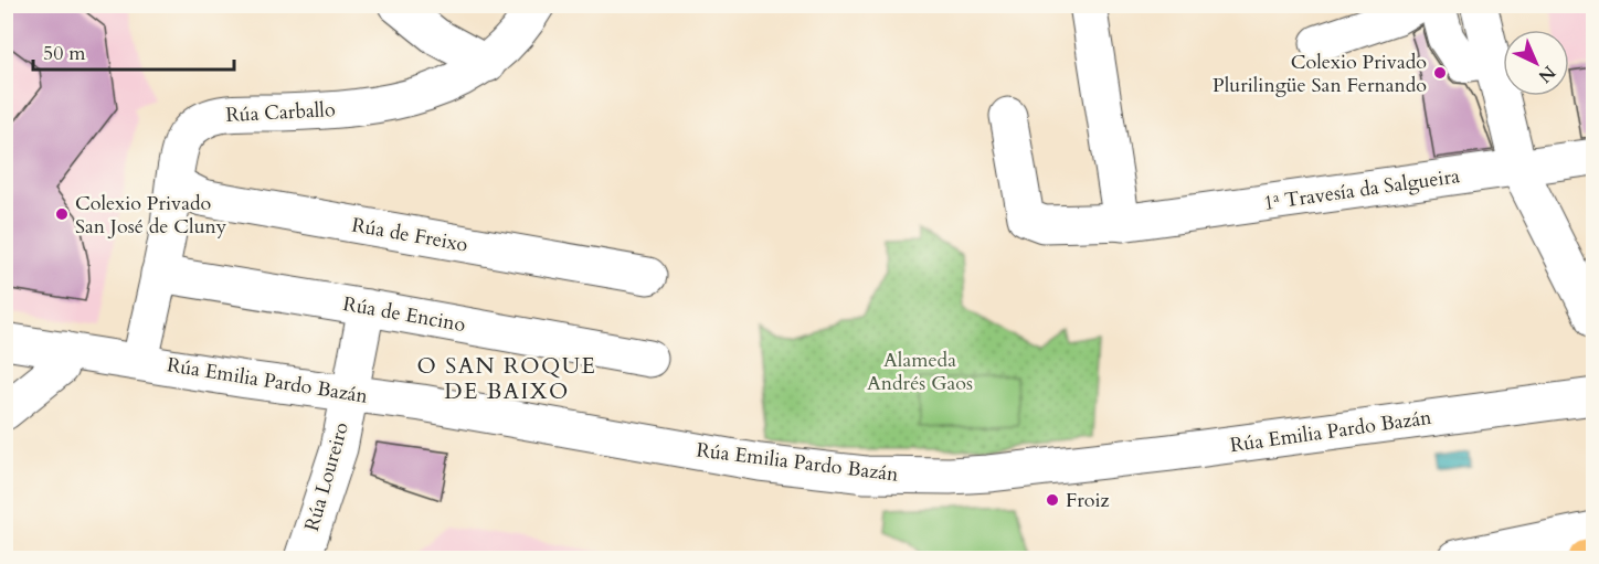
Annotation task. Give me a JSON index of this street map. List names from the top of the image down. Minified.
{"streets":{"street":["Rúa Carballo","1ª Travesía da Salgueira","Rúa de Freixo","Rúa de Encino","Rúa Emilia Pardo Bazán","Rúa Loureiro"]},"crossings":[["Rúa Carballo","Rúa de Freixo"],["Rúa Carballo","Rúa de Encino"],["Rúa Carballo","Rúa Emilia Pardo Bazán"],["Rúa de Encino","Rúa Loureiro"],["Rúa Emilia Pardo Bazán","Rúa Loureiro"]],"districts":["O SAN ROQUE DE BAIXO"],"parks":["Alameda Andrés Gaos"],"places":["Colexio Privado Plurilingüe San Fernando","Colexio Privado San José de Cluny","Froiz"],"scale_bar":"50 m","north":"bottom right"}
